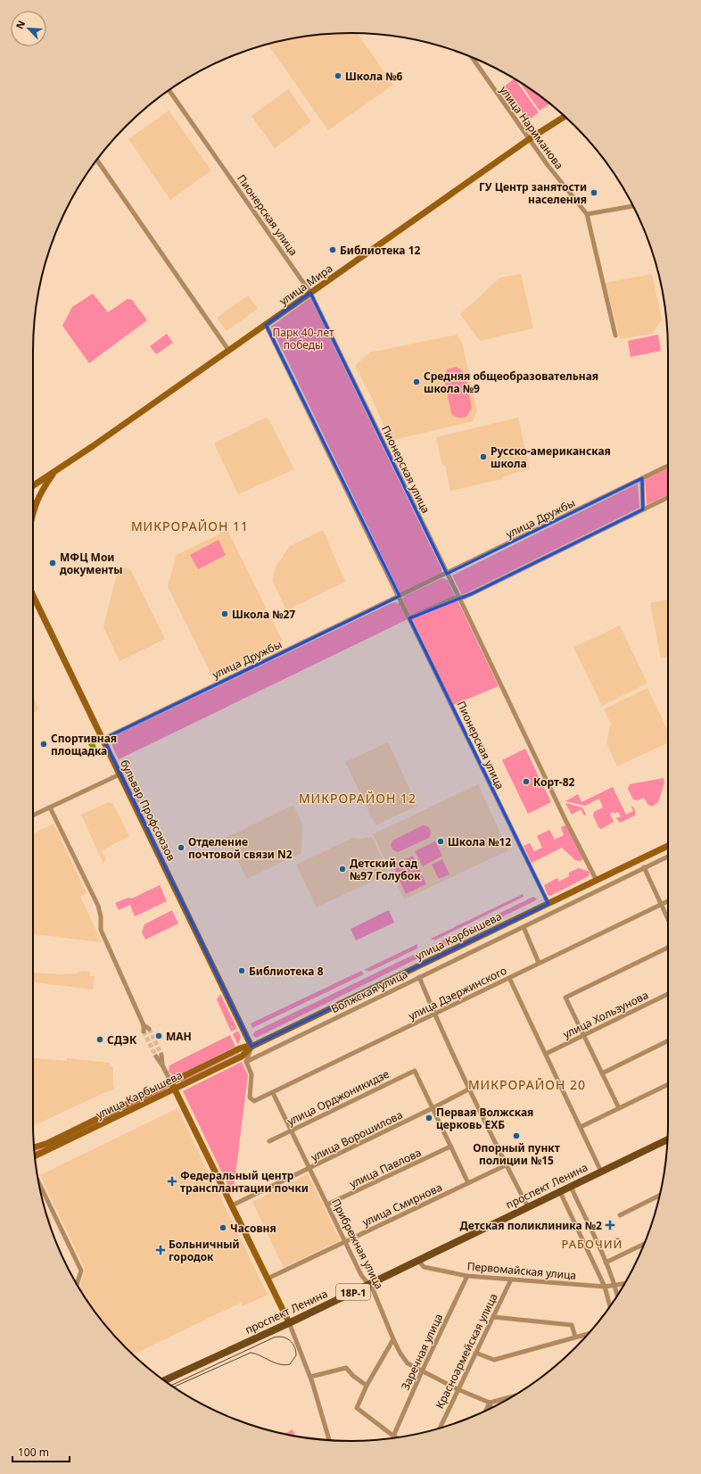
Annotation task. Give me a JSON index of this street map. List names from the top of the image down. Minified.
{"streets":{"main road":["проспект Ленина","18Р-1"],"street":["улица Нариманова","Пионерская улица","улица Мира","улица Дружбы","бульвар Профсоюзов","улица Карбышева","Волжская улица","улица Дзержинского","улица Хользунова","улица Орджоникидзе","улица Ворошилова","улица Павлова","улица Смирнова","Прибрежная улица","Первомайская улица","Красноармейская улица","Заречная улица"]},"crossings":[["улица Нариманова","улица Мира"],["Пионерская улица","улица Мира"],["Пионерская улица","улица Дружбы"],["Пионерская улица","улица Карбышева"],["улица Дружбы","бульвар Профсоюзов"],["бульвар Профсоюзов","улица Карбышева"],["Волжская улица","улица Дзержинского"],["улица Дзержинского","Прибрежная улица"],["улица Орджоникидзе","улица Ворошилова"],["улица Орджоникидзе","Прибрежная улица"],["улица Ворошилова","Прибрежная улица"],["улица Павлова","Прибрежная улица"],["проспект Ленина","Прибрежная улица"],["проспект Ленина","Первомайская улица"],["улица Смирнова","Прибрежная улица"],["Прибрежная улица","Красноармейская улица"],["Прибрежная улица","Заречная улица"],["Первомайская улица","Красноармейская улица"],["Первомайская улица","Заречная улица"]],"districts":["МИКРОРАЙОН 11","МИКРОРАЙОН 12","МИКРОРАЙОН 20","РАБОЧИЙ"],"parks":["Парк 40-лет победы"],"places":{"other":["Школа №6","ГУ Центр занятости населения","Библиотека 12","Средняя общеобразовательная школа №9","Русско-американская школа","МФЦ Мои документы","Школа №27","Спортивная площадка","Корт-82","Школа №12","Отделение почтовой связи N2","Детский сад №97 Голубок","Библиотека 8","МАН","СДЭК","Первая Волжская церковь ЕХБ","Опорный пункт полиции №15","Часовня"],"health":["Федеральный центр трансплантации почки","Детская поликлиника №2","Больничный городок"]},"scale_bar":"100 m","north":"top left"}
